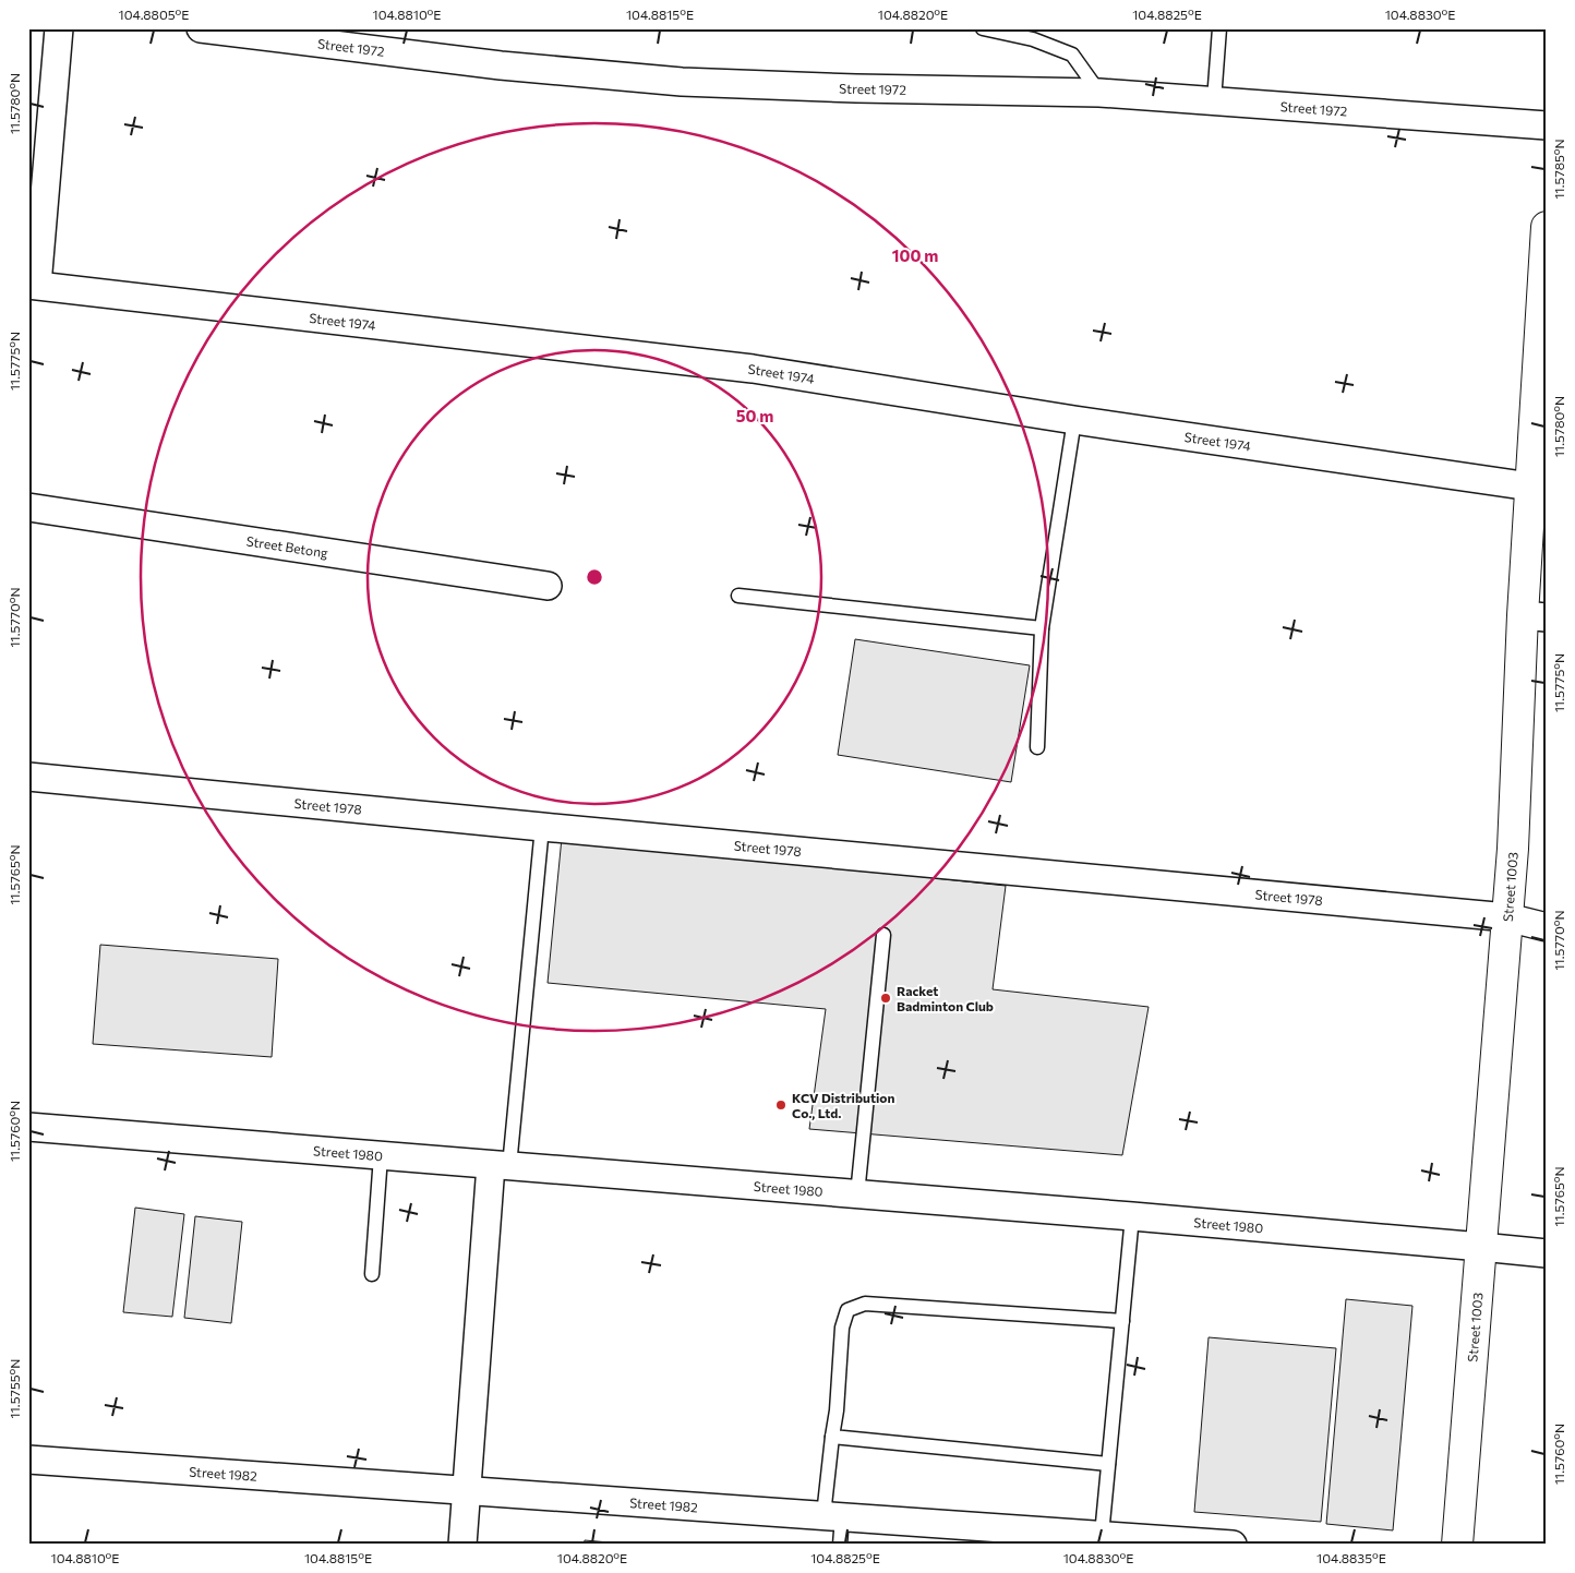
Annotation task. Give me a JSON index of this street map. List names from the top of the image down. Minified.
{"streets":{"street":["Street 1972","Street 1974","Street Betong","Street 1978","Street 1003","Street 1980","Street 1982"]},"crossings":[["Street 1974","Street 1003"],["Street 1978","Street 1003"],["Street 1003","Street 1980"]],"places":["Racket Badminton Club","KCV Distribution Co., Ltd."],"coordinates":["104.8805°E","104.8810°E","104.8815°E","104.8820°E","104.8825°E","104.8830°E","11.5780°N","11.5785°N","11.5775°N","11.5770°N","11.5765°N","11.5760°N","11.5755°N","104.8835°E"],"rings":["100 m","50 m"]}
